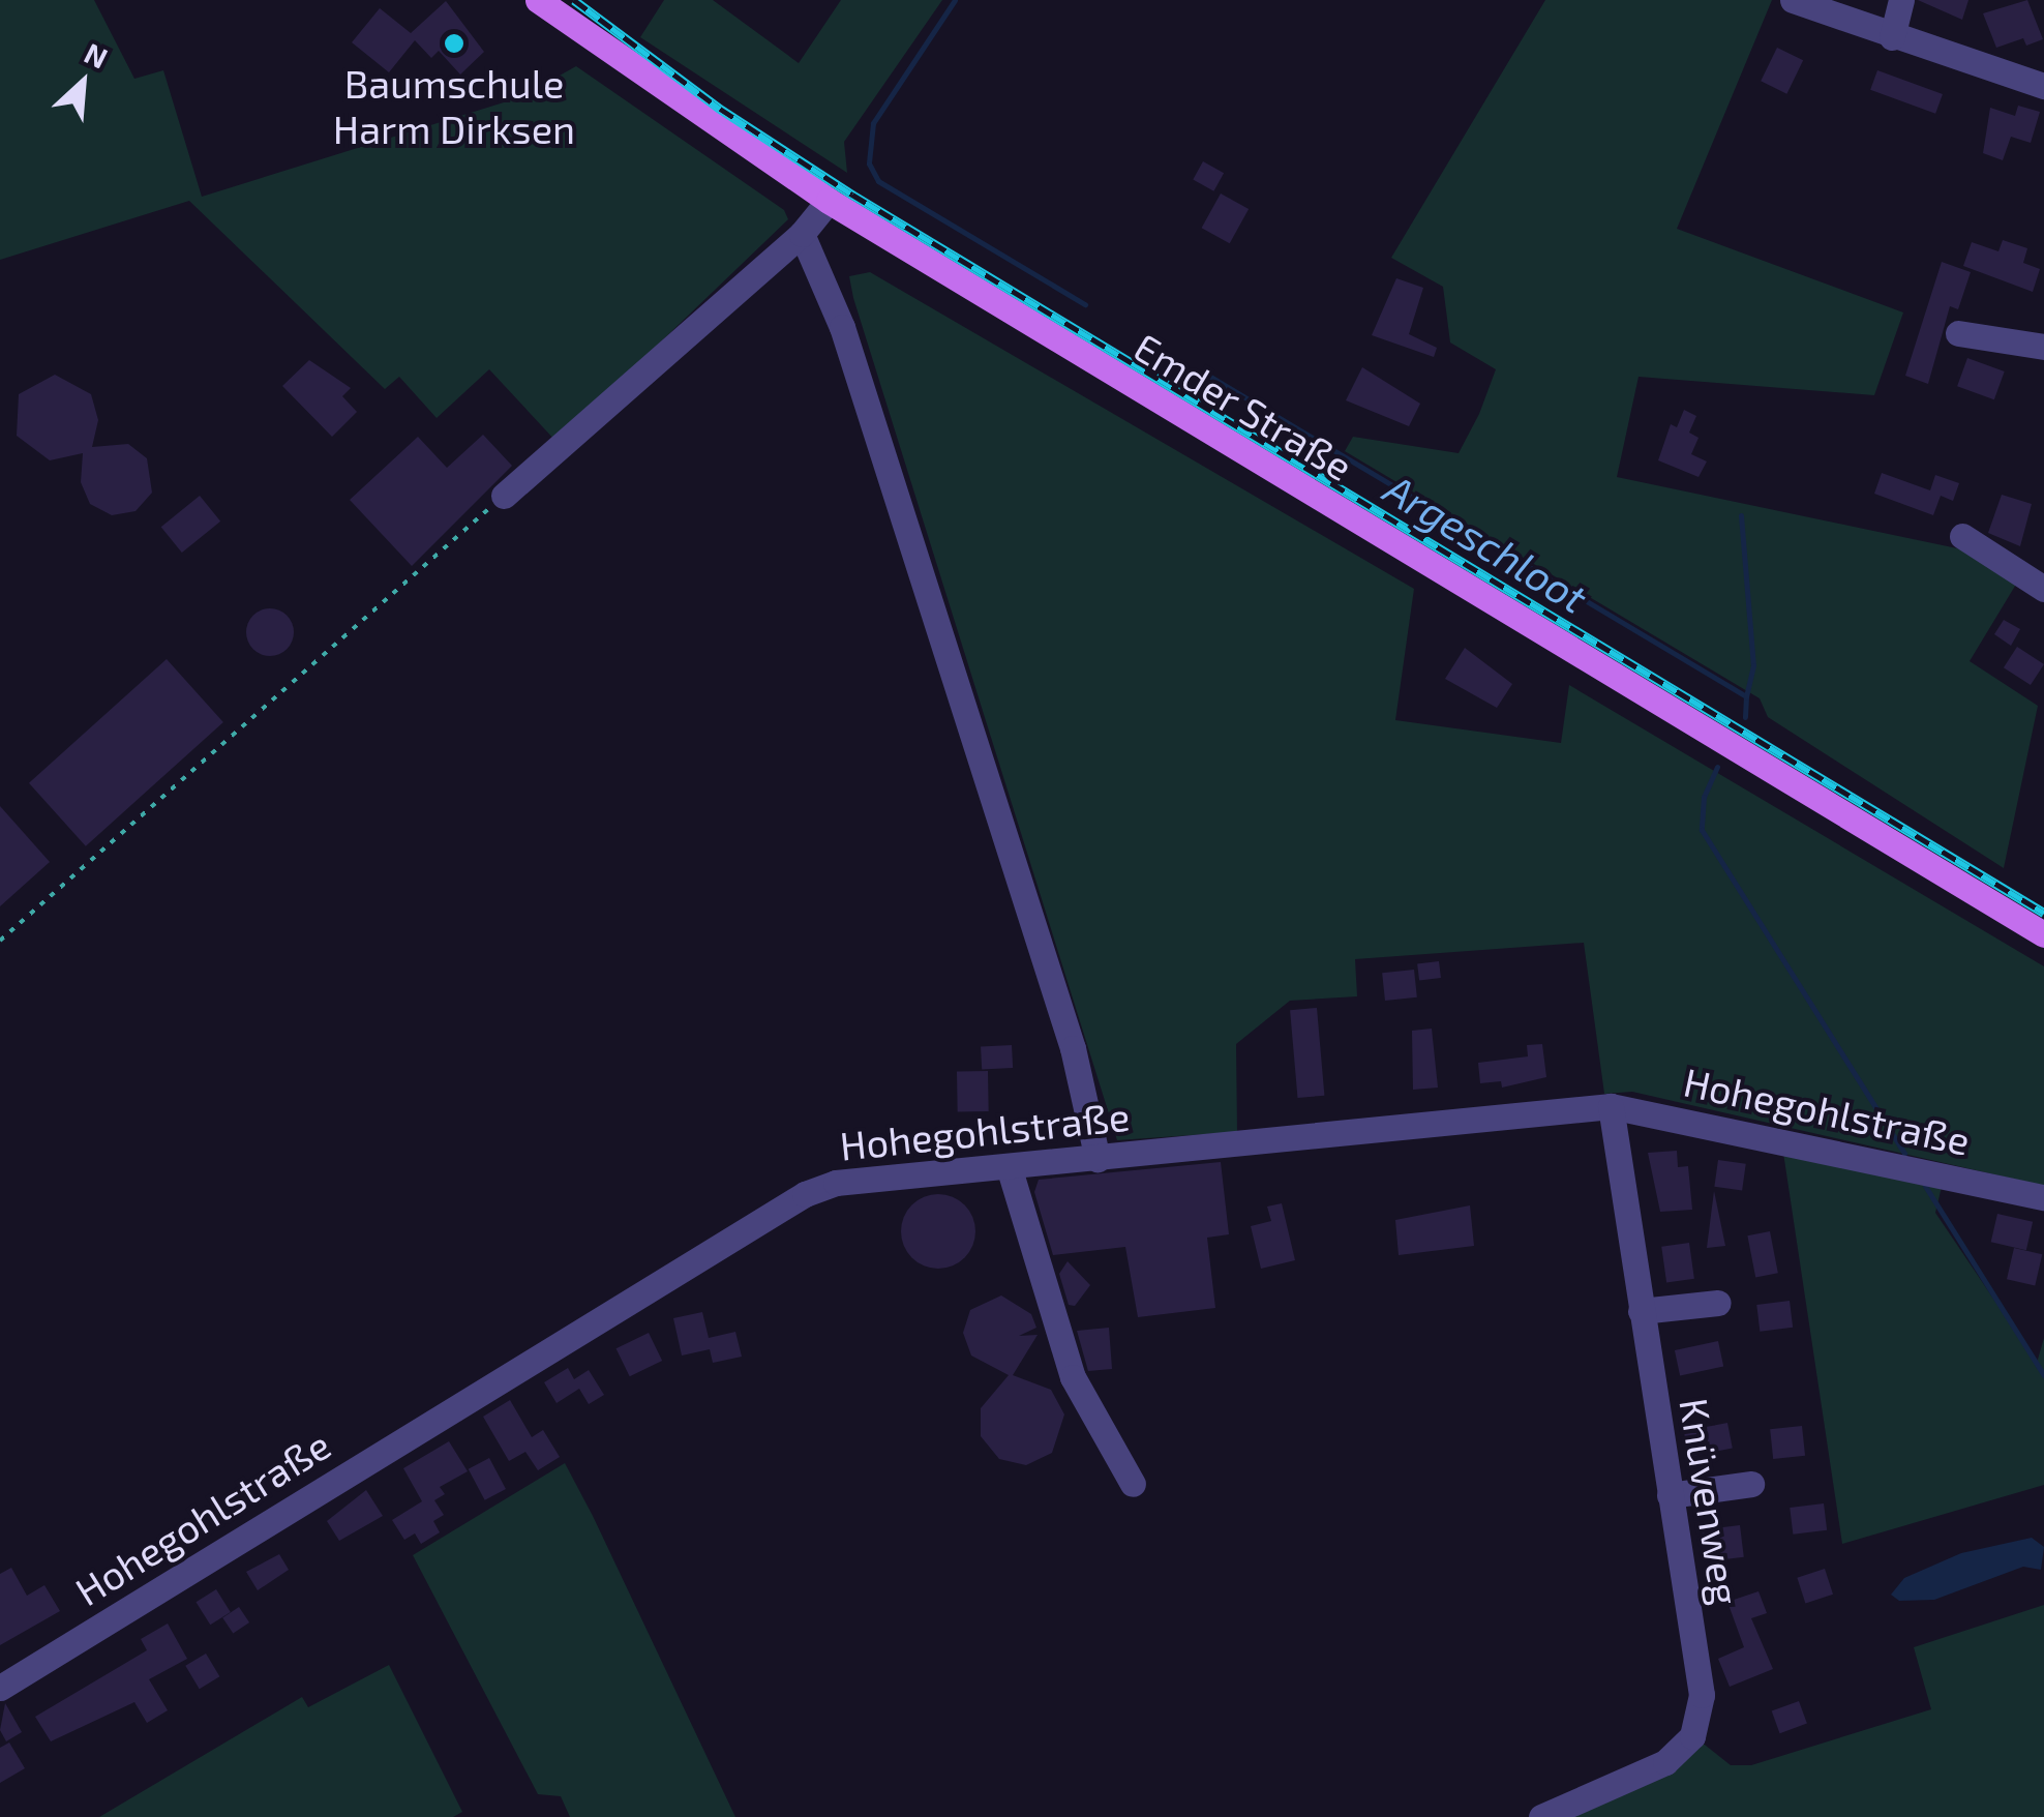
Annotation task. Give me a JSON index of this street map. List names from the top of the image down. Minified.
{"streets":{"main road":["Emder Straße"],"street":["Hohegohlstraße","Knüvenweg"]},"crossings":[["Hohegohlstraße","Knüvenweg"]],"water":["Argeschloot"],"places":["Baumschule Harm Dirksen"],"north":"top right"}
